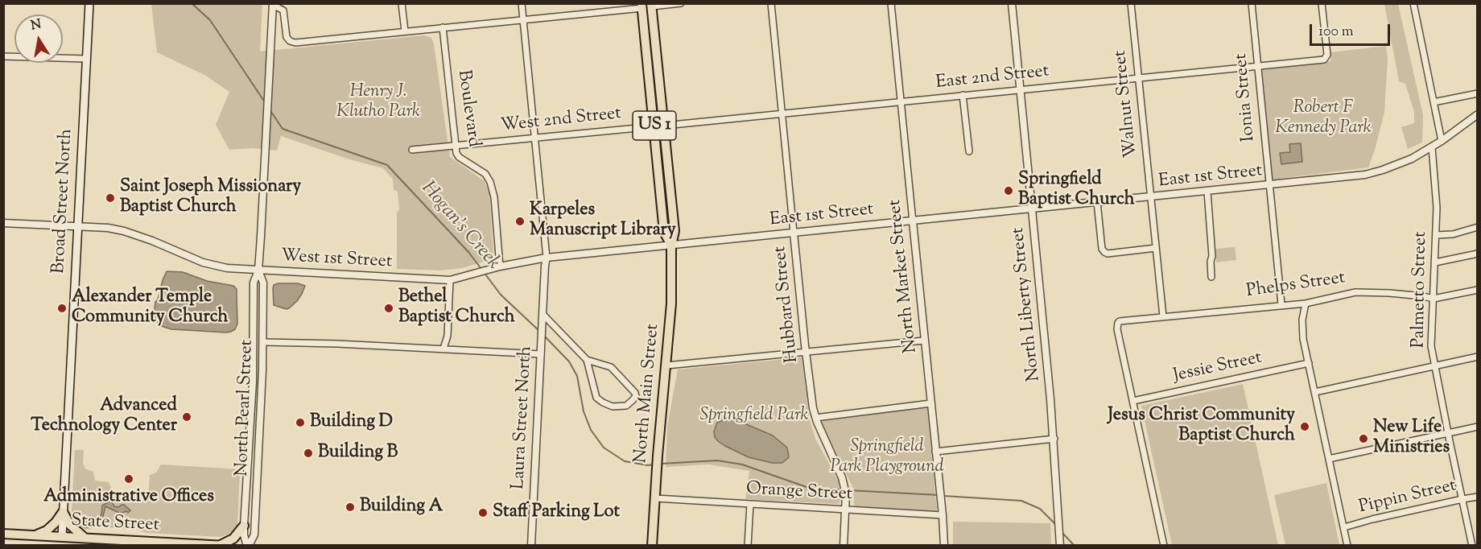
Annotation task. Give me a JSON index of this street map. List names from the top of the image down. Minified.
{"streets":{"main road":["US 1","Broad Street North","North Main Street","State Street"],"street":["East 2nd Street","Ionia Street","Walnut Street","Boulevard","West 2nd Street","East 1st Street","West 1st Street","North Market Street","Phelps Street","Palmetto Street","Hubbard Street","North Liberty Street","Jessie Street","North Pearl Street","Laura Street North","Orange Street","Pippin Street"]},"crossings":[["East 2nd Street","Ionia Street"],["East 2nd Street","Walnut Street"],["East 2nd Street","North Market Street"],["East 2nd Street","Hubbard Street"],["East 2nd Street","North Liberty Street"],["East 2nd Street","North Main Street"],["Ionia Street","East 1st Street"],["Ionia Street","Phelps Street"],["Walnut Street","East 1st Street"],["Walnut Street","Phelps Street"],["Boulevard","West 2nd Street"],["Boulevard","West 1st Street"],["West 2nd Street","North Main Street"],["West 2nd Street","Laura Street North"],["East 1st Street","West 1st Street"],["East 1st Street","North Market Street"],["East 1st Street","Palmetto Street"],["East 1st Street","Hubbard Street"],["East 1st Street","North Liberty Street"],["East 1st Street","North Main Street"],["Broad Street North","West 1st Street"],["Broad Street North","State Street"],["West 1st Street","North Main Street"],["West 1st Street","North Pearl Street"],["West 1st Street","Laura Street North"],["North Market Street","Orange Street"],["Phelps Street","Palmetto Street"],["Phelps Street","Jessie Street"],["Palmetto Street","Pippin Street"],["Hubbard Street","Orange Street"],["North Main Street","Orange Street"]],"water":["Hogan's Creek"],"parks":["Henry J. Klutho Park","Robert F Kennedy Park","Springfield Park","Springfield Park Playground"],"places":["Springfield Baptist Church","Saint Joseph Missionary Baptist Church","Karpeles Manuscript Library","Alexander Temple Community Church","Bethel Baptist Church","Advanced Technology Center","Building D","Jesus Christ Community Baptist Church","New Life Ministries","Building B","Administrative Offices","Building A","Staff Parking Lot"],"scale_bar":"100 m","north":"top"}
